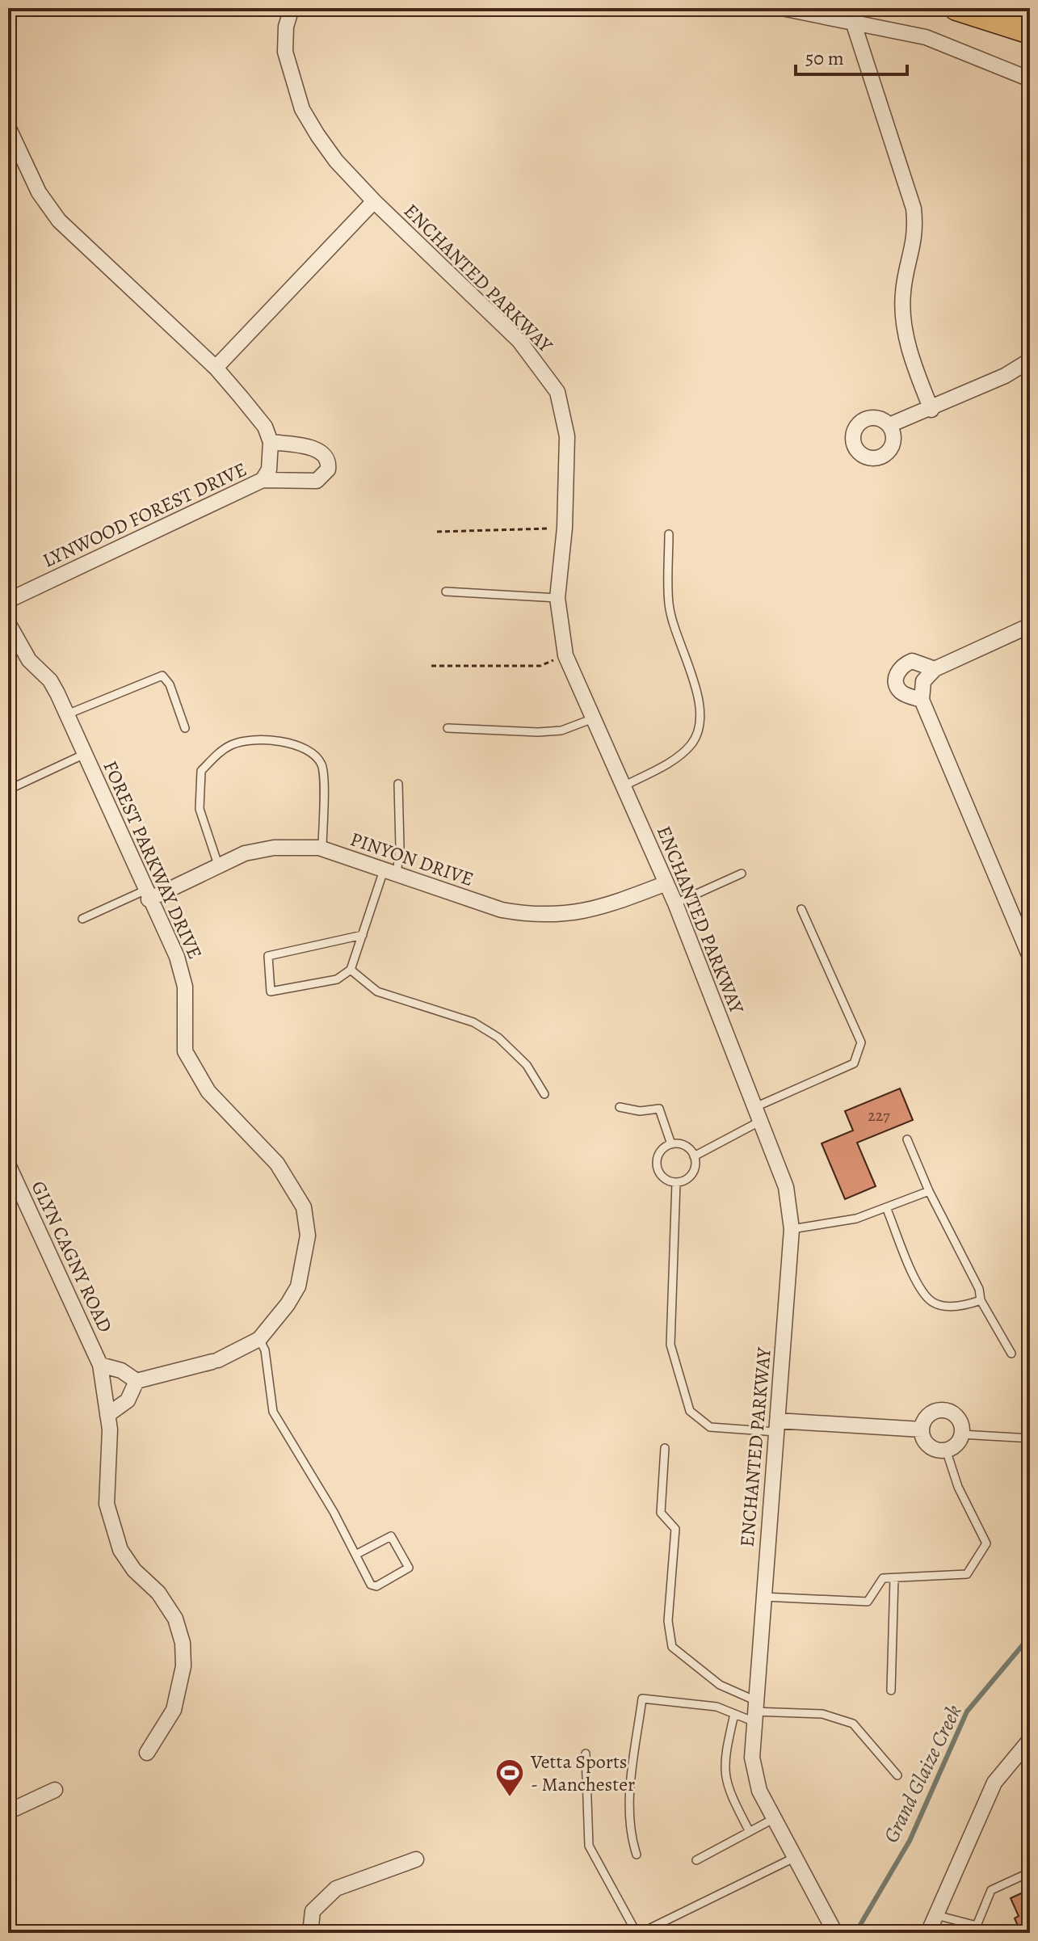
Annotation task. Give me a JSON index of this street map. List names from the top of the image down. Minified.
{"streets":{"street":["ENCHANTED PARKWAY","LYNWOOD FOREST DRIVE","PINYON DRIVE","FOREST PARKWAY DRIVE","GLYN CAGNY ROAD"]},"crossings":[["ENCHANTED PARKWAY","PINYON DRIVE"],["PINYON DRIVE","FOREST PARKWAY DRIVE"]],"water":["Grand Glaize Creek"],"places":{"sports":["Vetta Sports - Manchester"]},"house_numbers":["227"],"scale_bar":"50 m"}
